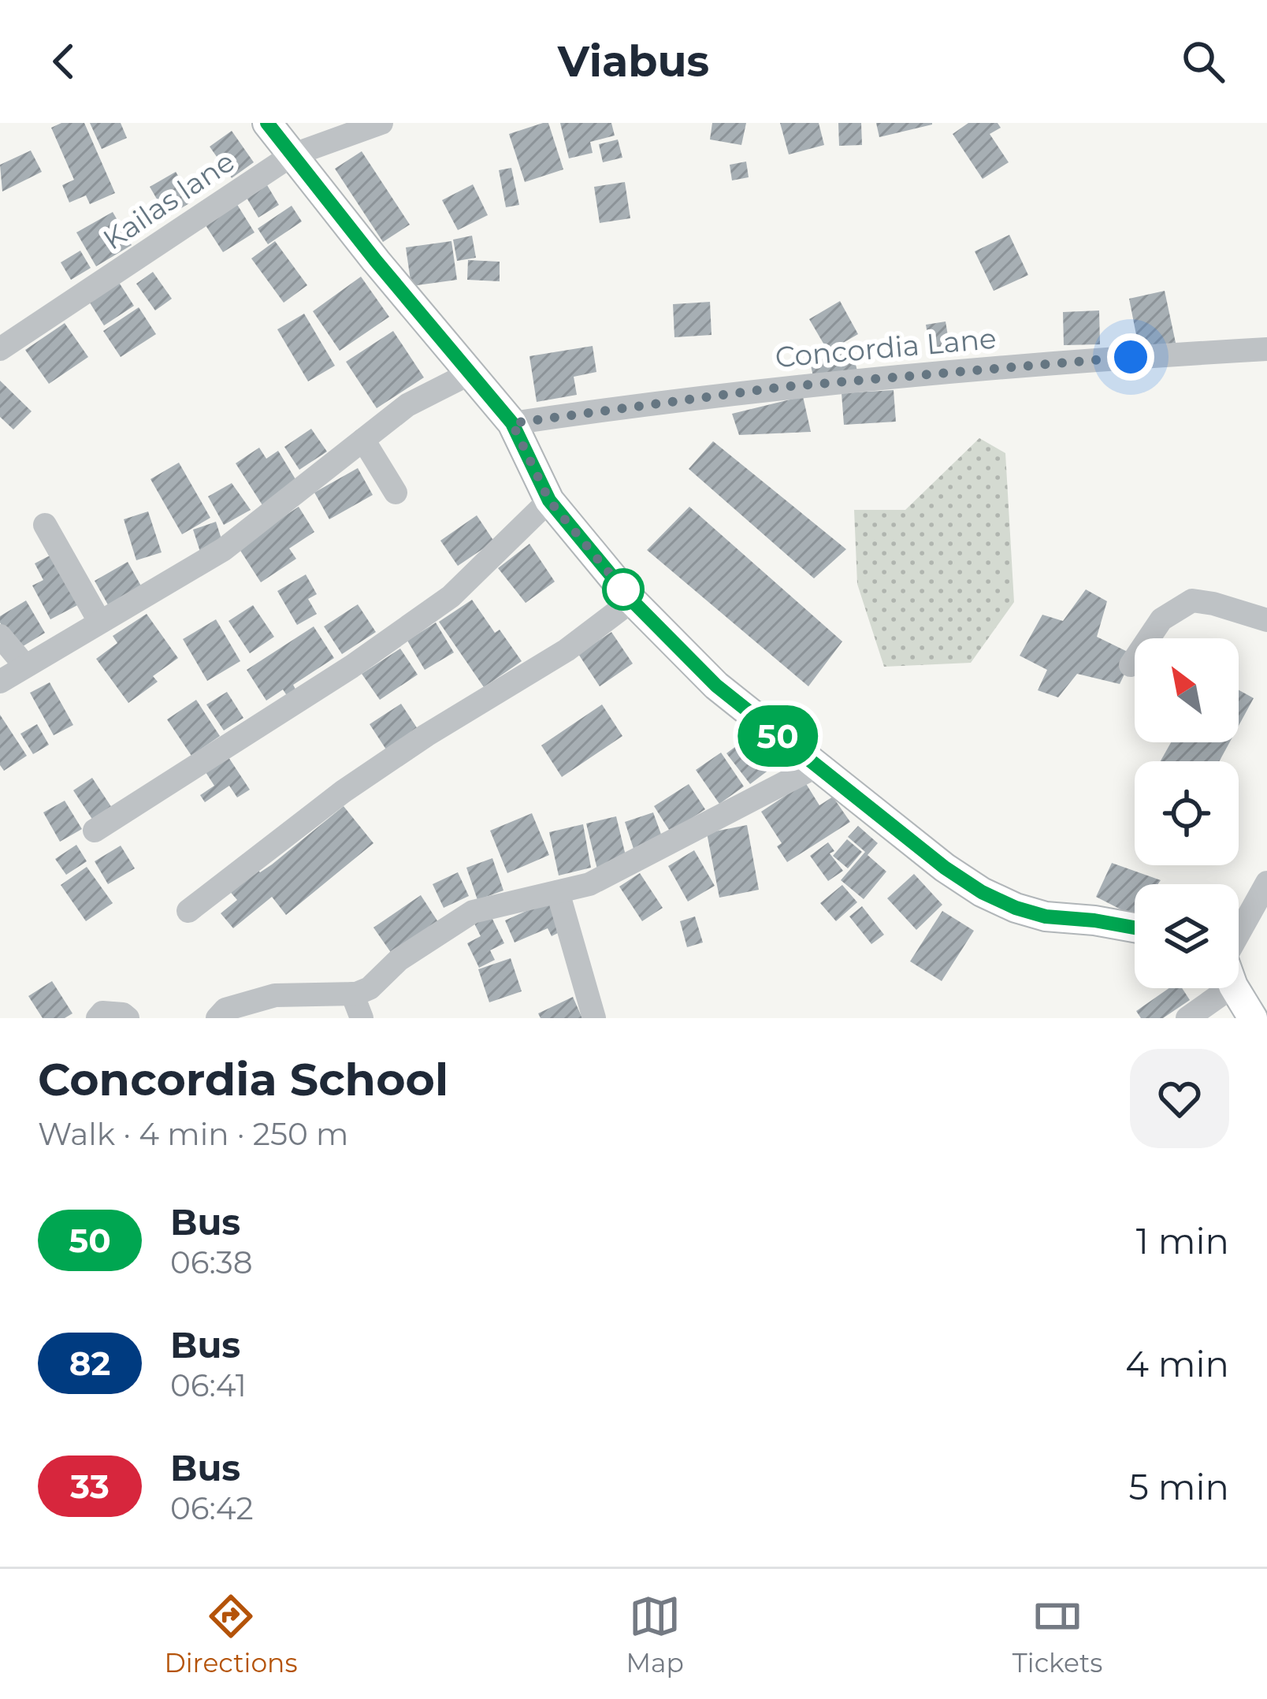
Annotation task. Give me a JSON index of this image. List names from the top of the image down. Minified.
{"streets":{"street":["Kailas lane","Concordia Lane"]},"lines":["bus line 50"],"north":"top left","page":{"header":"Viabus","on_map":"50","heading":["Concordia School","Walk · 4 min · 250 m"],"list":[{"mark":"50","name":"Bus","note":"06:38","value":"1 min"},{"mark":"82","name":"Bus","note":"06:41","value":"4 min"},{"mark":"33","name":"Bus","note":"06:42","value":"5 min"}],"tabs":["Directions","Map","Tickets"]}}
